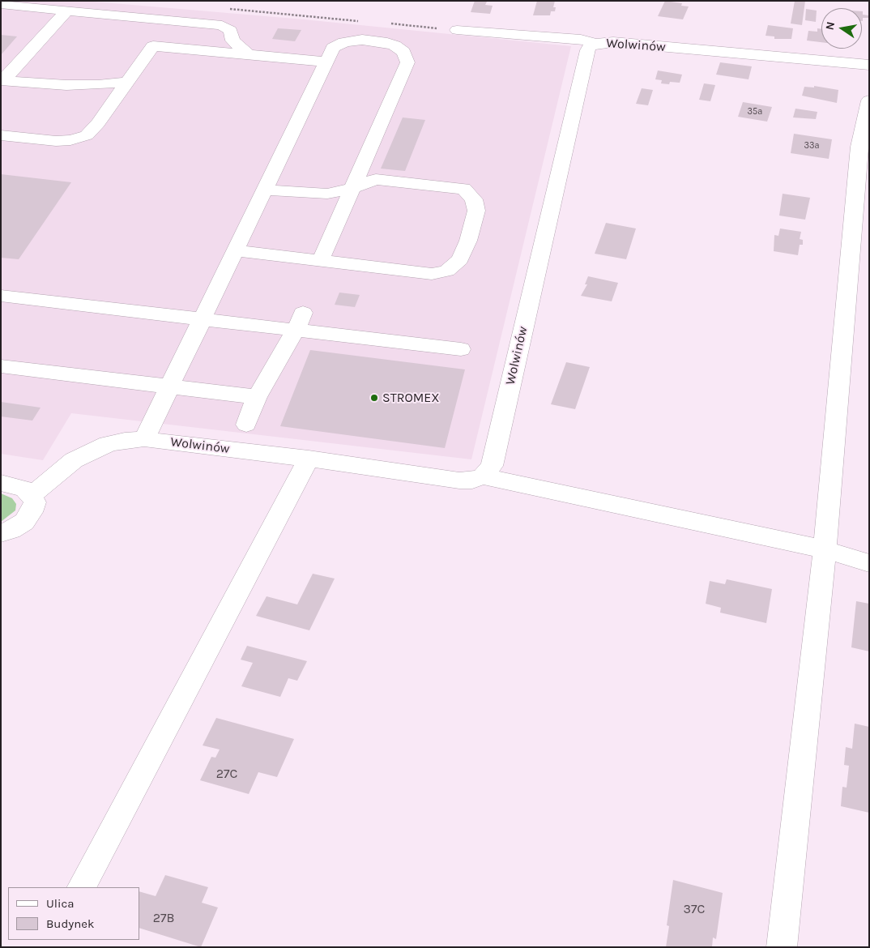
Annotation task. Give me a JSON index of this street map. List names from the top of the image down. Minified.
{"streets":{"street":["Wolwinów"]},"places":["STROMEX"],"house_numbers":["35a","33a","27C","37C","27B"],"legend":["Ulica","Budynek"],"north":"left"}
